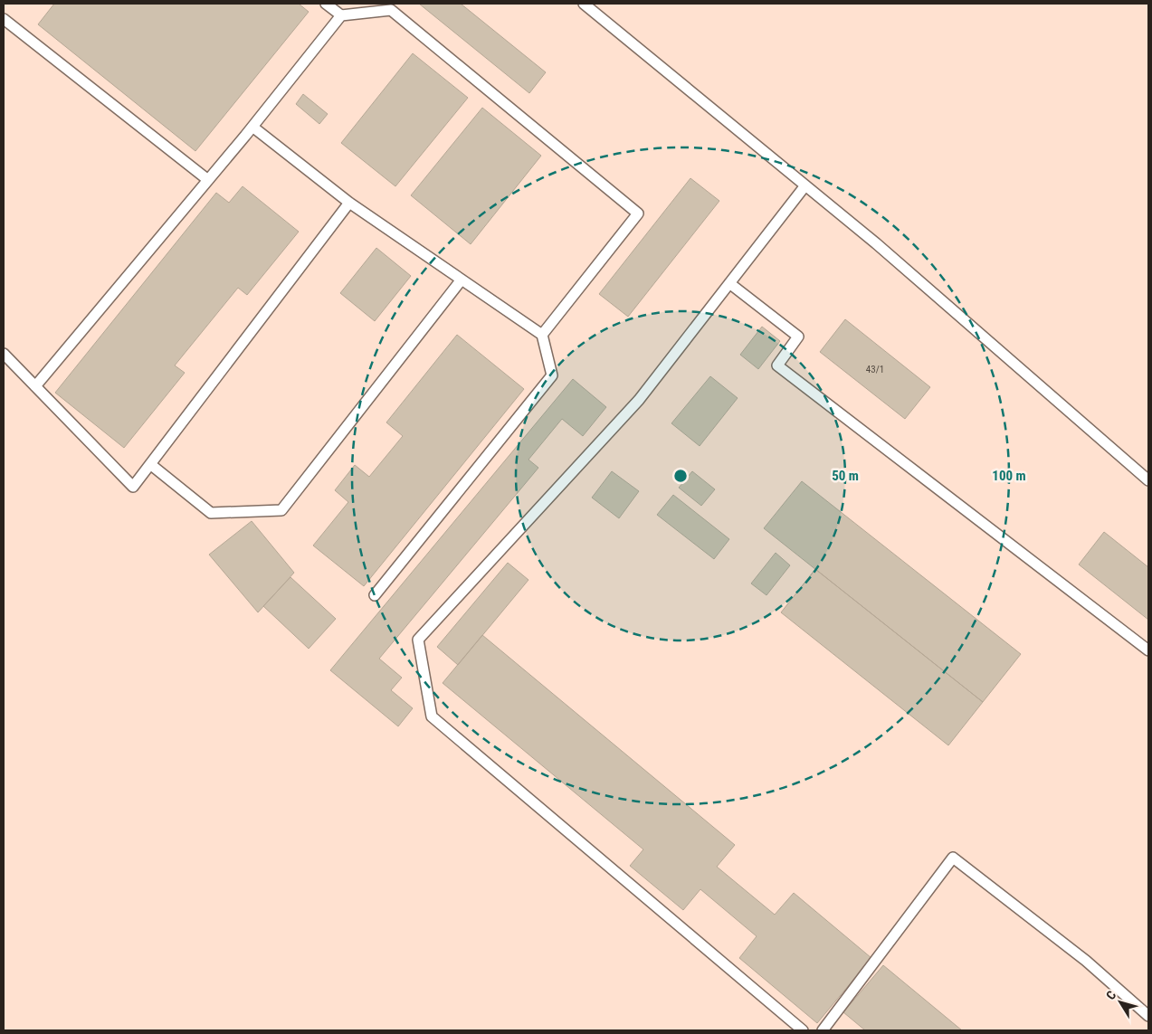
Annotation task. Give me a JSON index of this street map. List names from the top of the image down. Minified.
{"house_numbers":["43/1"],"north":"top left","rings":["50 m","100 m"]}
